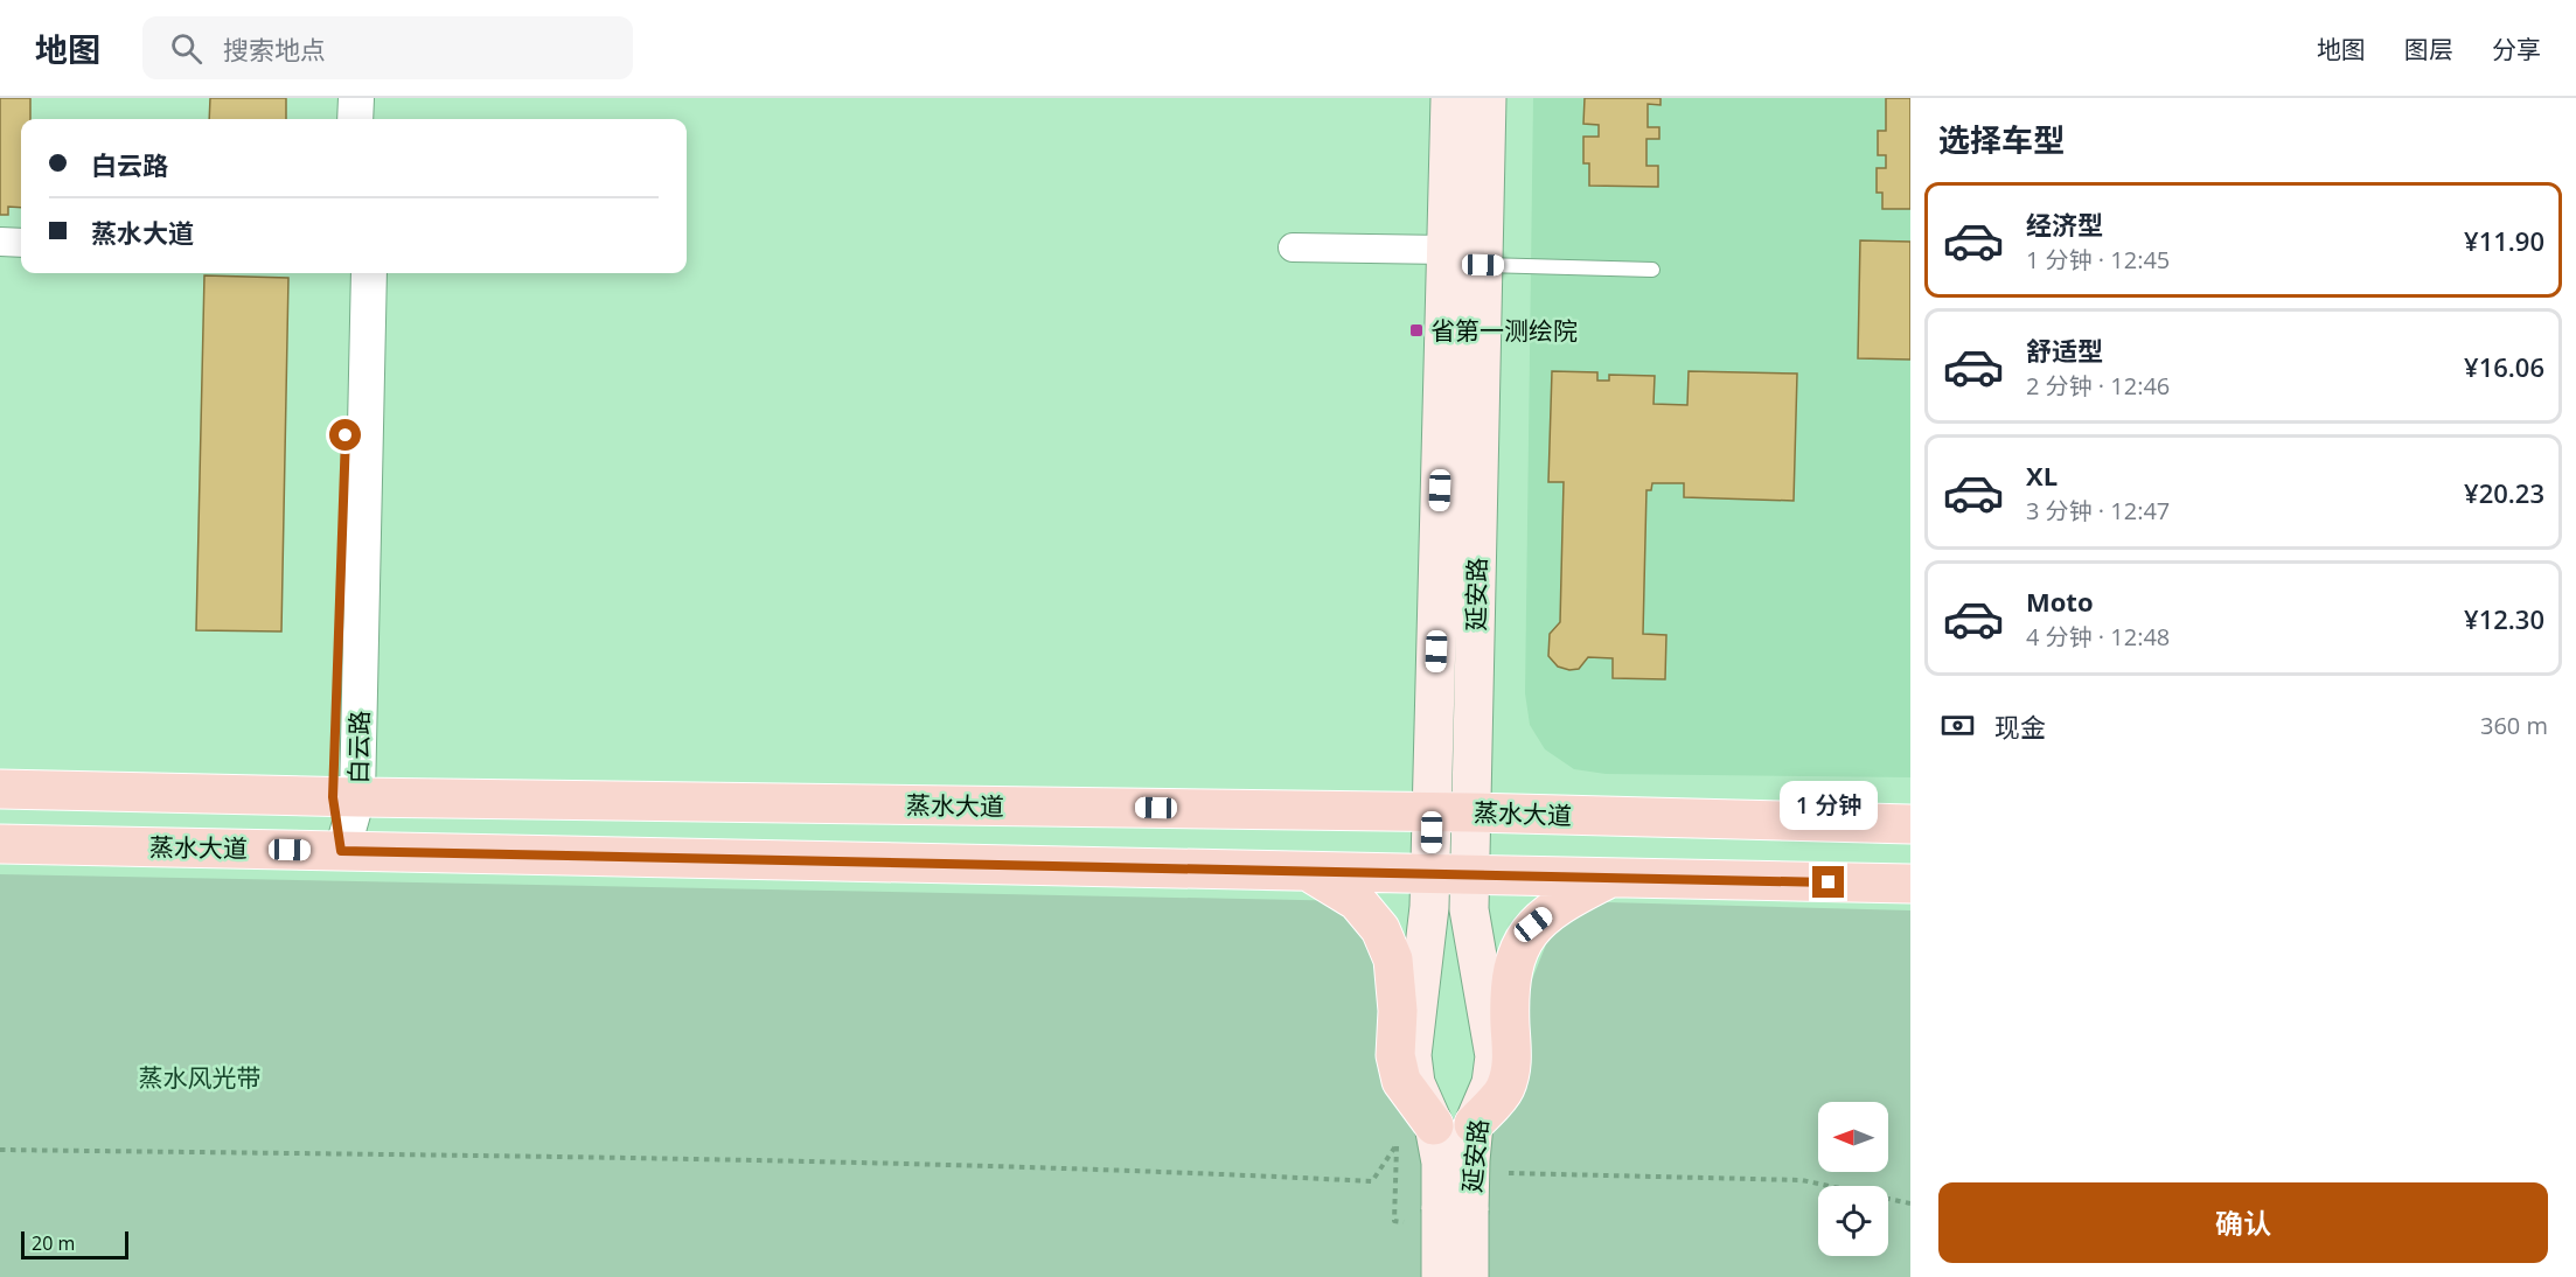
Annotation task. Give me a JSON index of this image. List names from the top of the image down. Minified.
{"streets":{"main road":["延安路","蒸水大道"],"street":["白云路"]},"crossings":[["延安路","蒸水大道"],["白云路","蒸水大道"]],"parks":["蒸水风光带"],"places":{"transit":["省第一测绘院"]},"scale_bar":"20 m","north":"left","page":{"header":"地图","search":"搜索地点","nav":["地图","图层","分享"],"heading":"选择车型","banner":["白云路","蒸水大道"],"list":[{"name":"经济型","note":"1 分钟 · 12:45","value":"¥11.90"},{"name":"舒适型","note":"2 分钟 · 12:46","value":"¥16.06"},{"name":"XL","note":"3 分钟 · 12:47","value":"¥20.23"},{"name":"Moto","note":"4 分钟 · 12:48","value":"¥12.30"}],"pay":["现金","360 m"],"bubble":"1 分钟","buttons":"确认","scale":"20 m"}}
